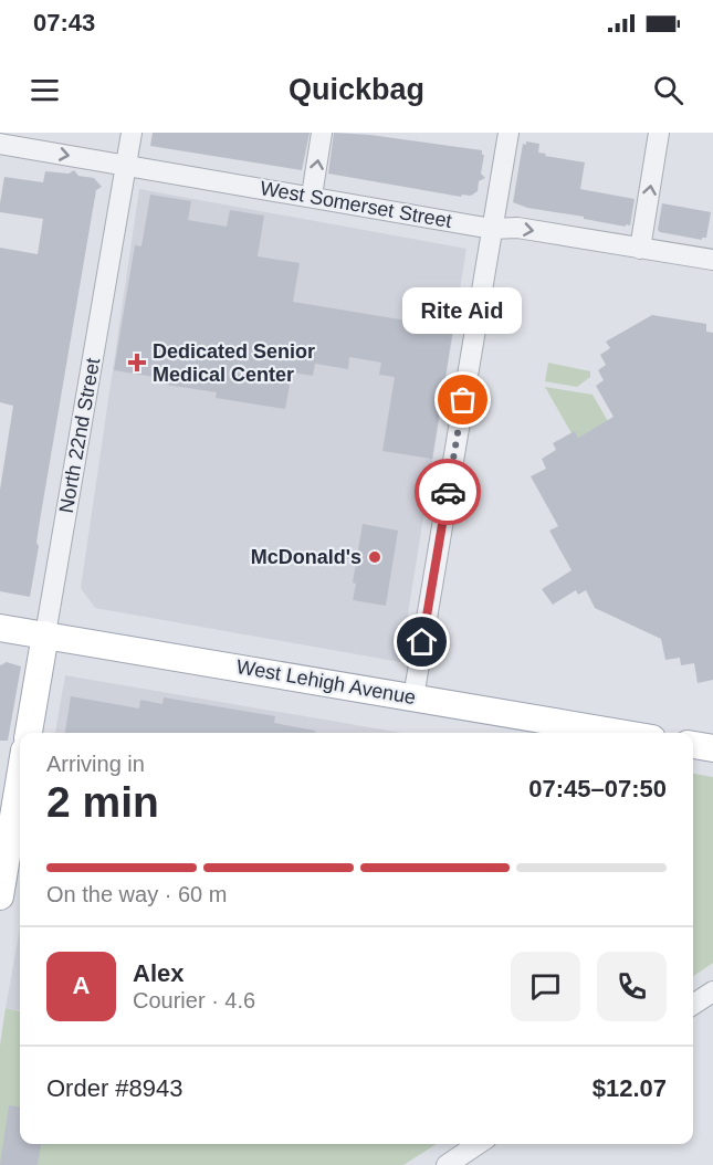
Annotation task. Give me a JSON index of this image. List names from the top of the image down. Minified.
{"streets":{"main road":["North 22nd Street","West Lehigh Avenue"],"street":["West Somerset Street"]},"crossings":[["West Somerset Street","North 22nd Street"],["North 22nd Street","West Lehigh Avenue"]],"one_way":["West Somerset Street"],"places":{"health":["Dedicated Senior Medical Center"],"other":["Rite Aid","McDonald's"]},"page":{"status":"07:43","header":"Quickbag","bubble":"Rite Aid","heading":["2 min","Arriving in","07:45–07:50"],"panel":["Alex","Courier · 4.6","Order #8943","$12.07"],"bar":"On the way · 60 m","round":"A"}}
